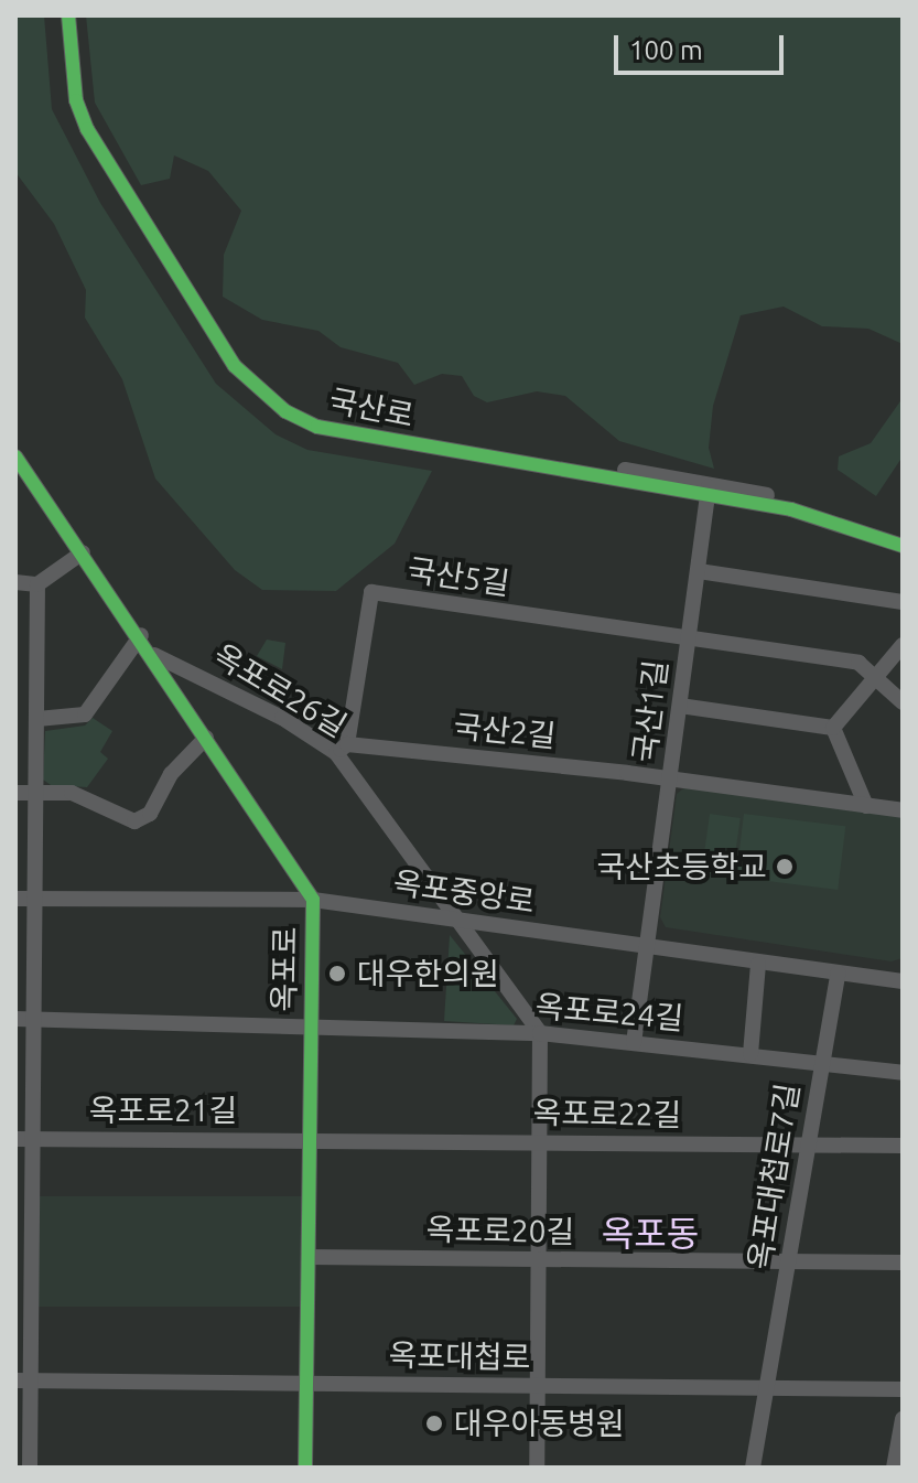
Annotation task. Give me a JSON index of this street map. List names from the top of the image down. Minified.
{"streets":{"street":["국산로","국산5길","옥포로26길","국산1길","국산2길","옥포중앙로","옥포로","옥포로24길","옥포로21길","옥포로22길","옥포대첩로7길","옥포로20길","옥포대첩로"]},"crossings":[["국산로","국산1길"],["국산5길","옥포로26길"],["국산5길","국산1길"],["국산5길","국산2길"],["옥포로26길","국산2길"],["옥포로26길","옥포중앙로"],["옥포로26길","옥포로"],["옥포로26길","옥포로24길"],["국산1길","국산2길"],["국산1길","옥포중앙로"],["국산1길","옥포로24길"],["옥포중앙로","옥포로"],["옥포중앙로","옥포대첩로7길"],["옥포로","옥포로24길"],["옥포로","옥포로21길"],["옥포로","옥포로22길"],["옥포로","옥포로20길"],["옥포로","옥포대첩로"],["옥포로24길","옥포대첩로7길"],["옥포로21길","옥포로22길"],["옥포로22길","옥포대첩로7길"],["옥포대첩로7길","옥포로20길"],["옥포대첩로7길","옥포대첩로"]],"districts":["옥포동"],"places":["국산초등학교","대우한의원","대우아동병원"],"scale_bar":"100 m"}
